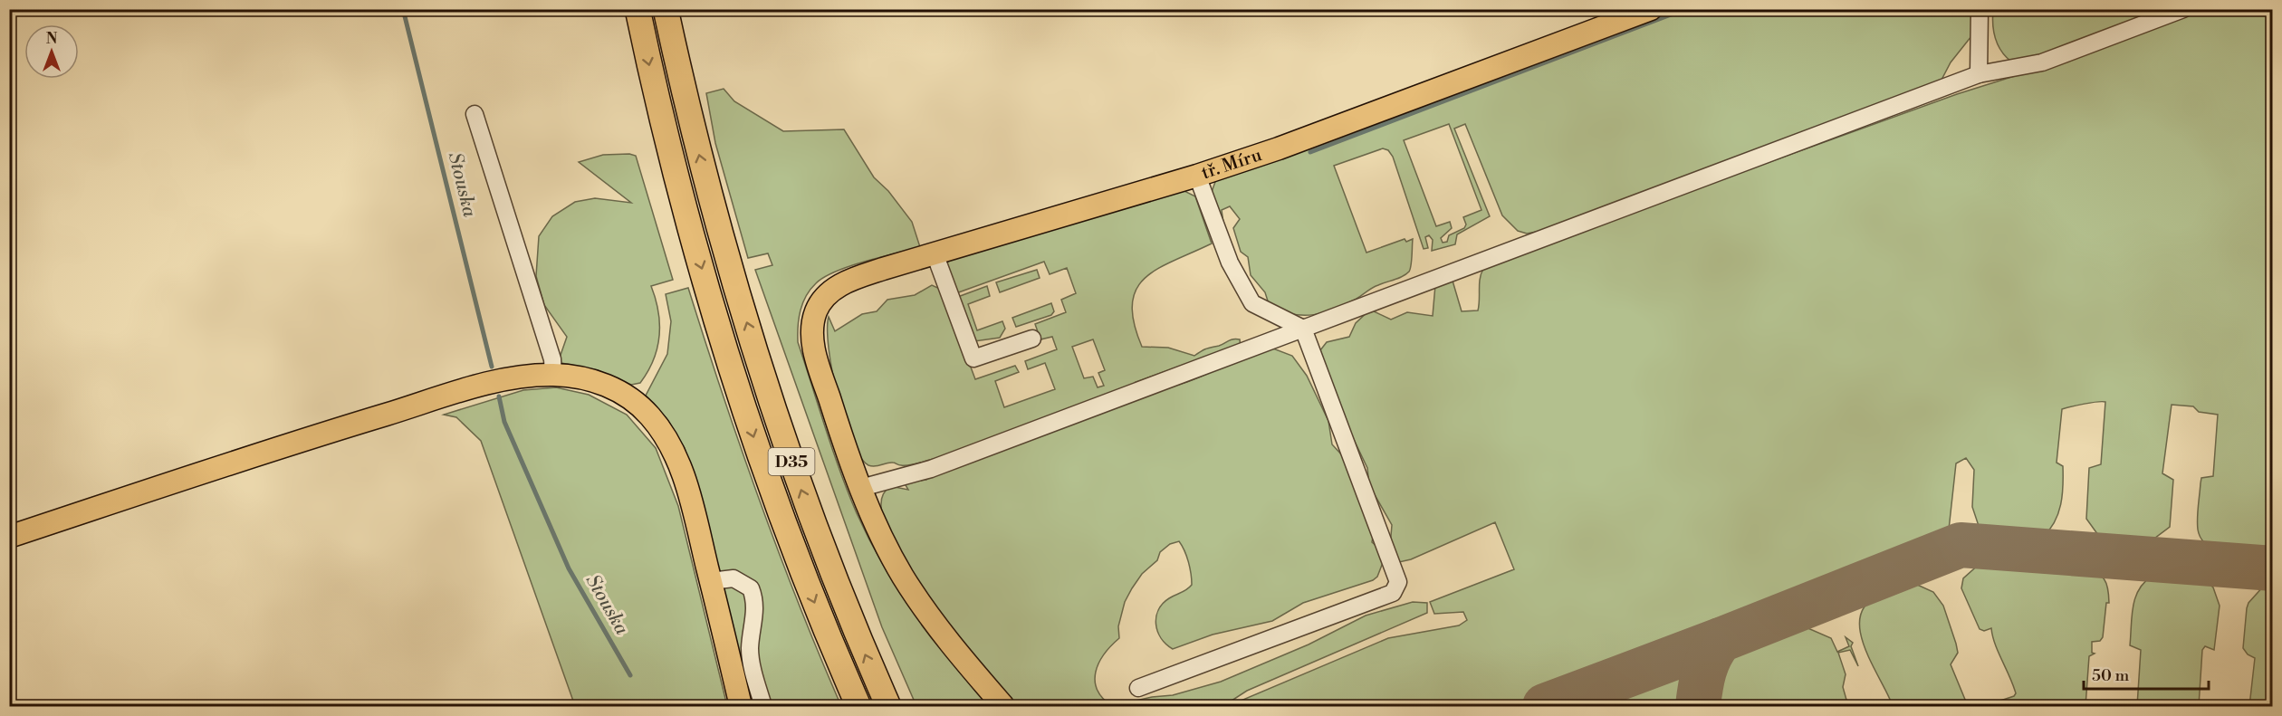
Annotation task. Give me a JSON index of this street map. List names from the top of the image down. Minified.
{"streets":{"highway":["D35"],"main road":["tř. Míru"]},"water":["Stouska"],"scale_bar":"50 m","north":"top"}
